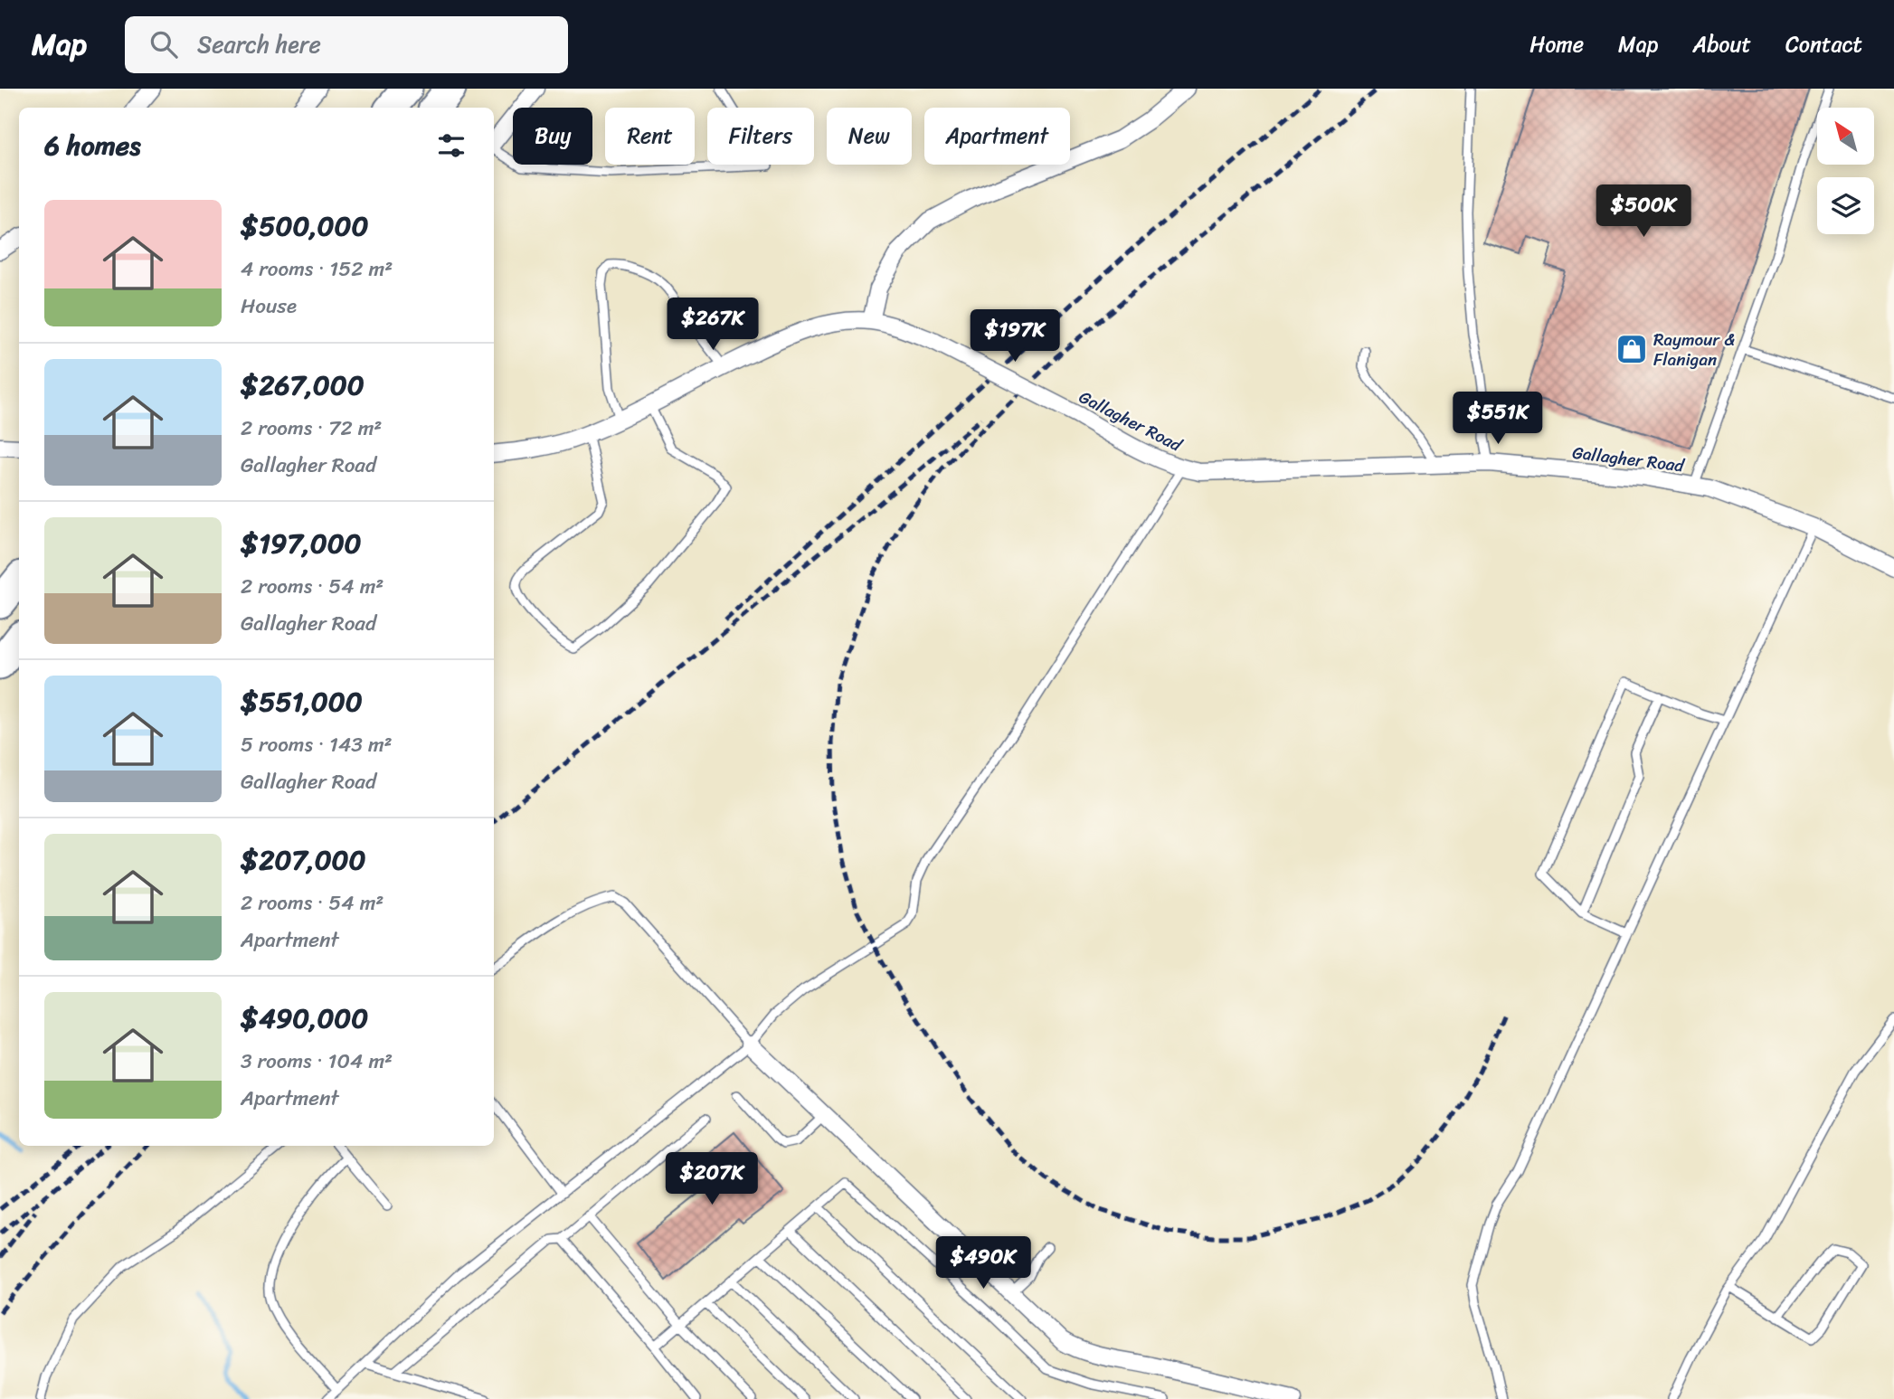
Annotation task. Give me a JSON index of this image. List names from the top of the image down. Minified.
{"streets":{"street":["Gallagher Road"]},"places":{"shop":["Raymour & Flanigan"]},"north":"top left","page":{"header":"Map","search":"Search here","nav":["Home","Map","About","Contact"],"chip":["Buy","Rent","Filters","New","Apartment"],"heading":"6 homes","list":[{"name":"$500,000","note":"4 rooms · 152 m² · House"},{"name":"$267,000","note":"2 rooms · 72 m² · Gallagher Road"},{"name":"$197,000","note":"2 rooms · 54 m² · Gallagher Road"},{"name":"$551,000","note":"5 rooms · 143 m² · Gallagher Road"},{"name":"$207,000","note":"2 rooms · 54 m² · Apartment"},{"name":"$490,000","note":"3 rooms · 104 m² · Apartment"}],"price":["$500K","$267K","$197K","$551K","$207K","$490K"]}}
